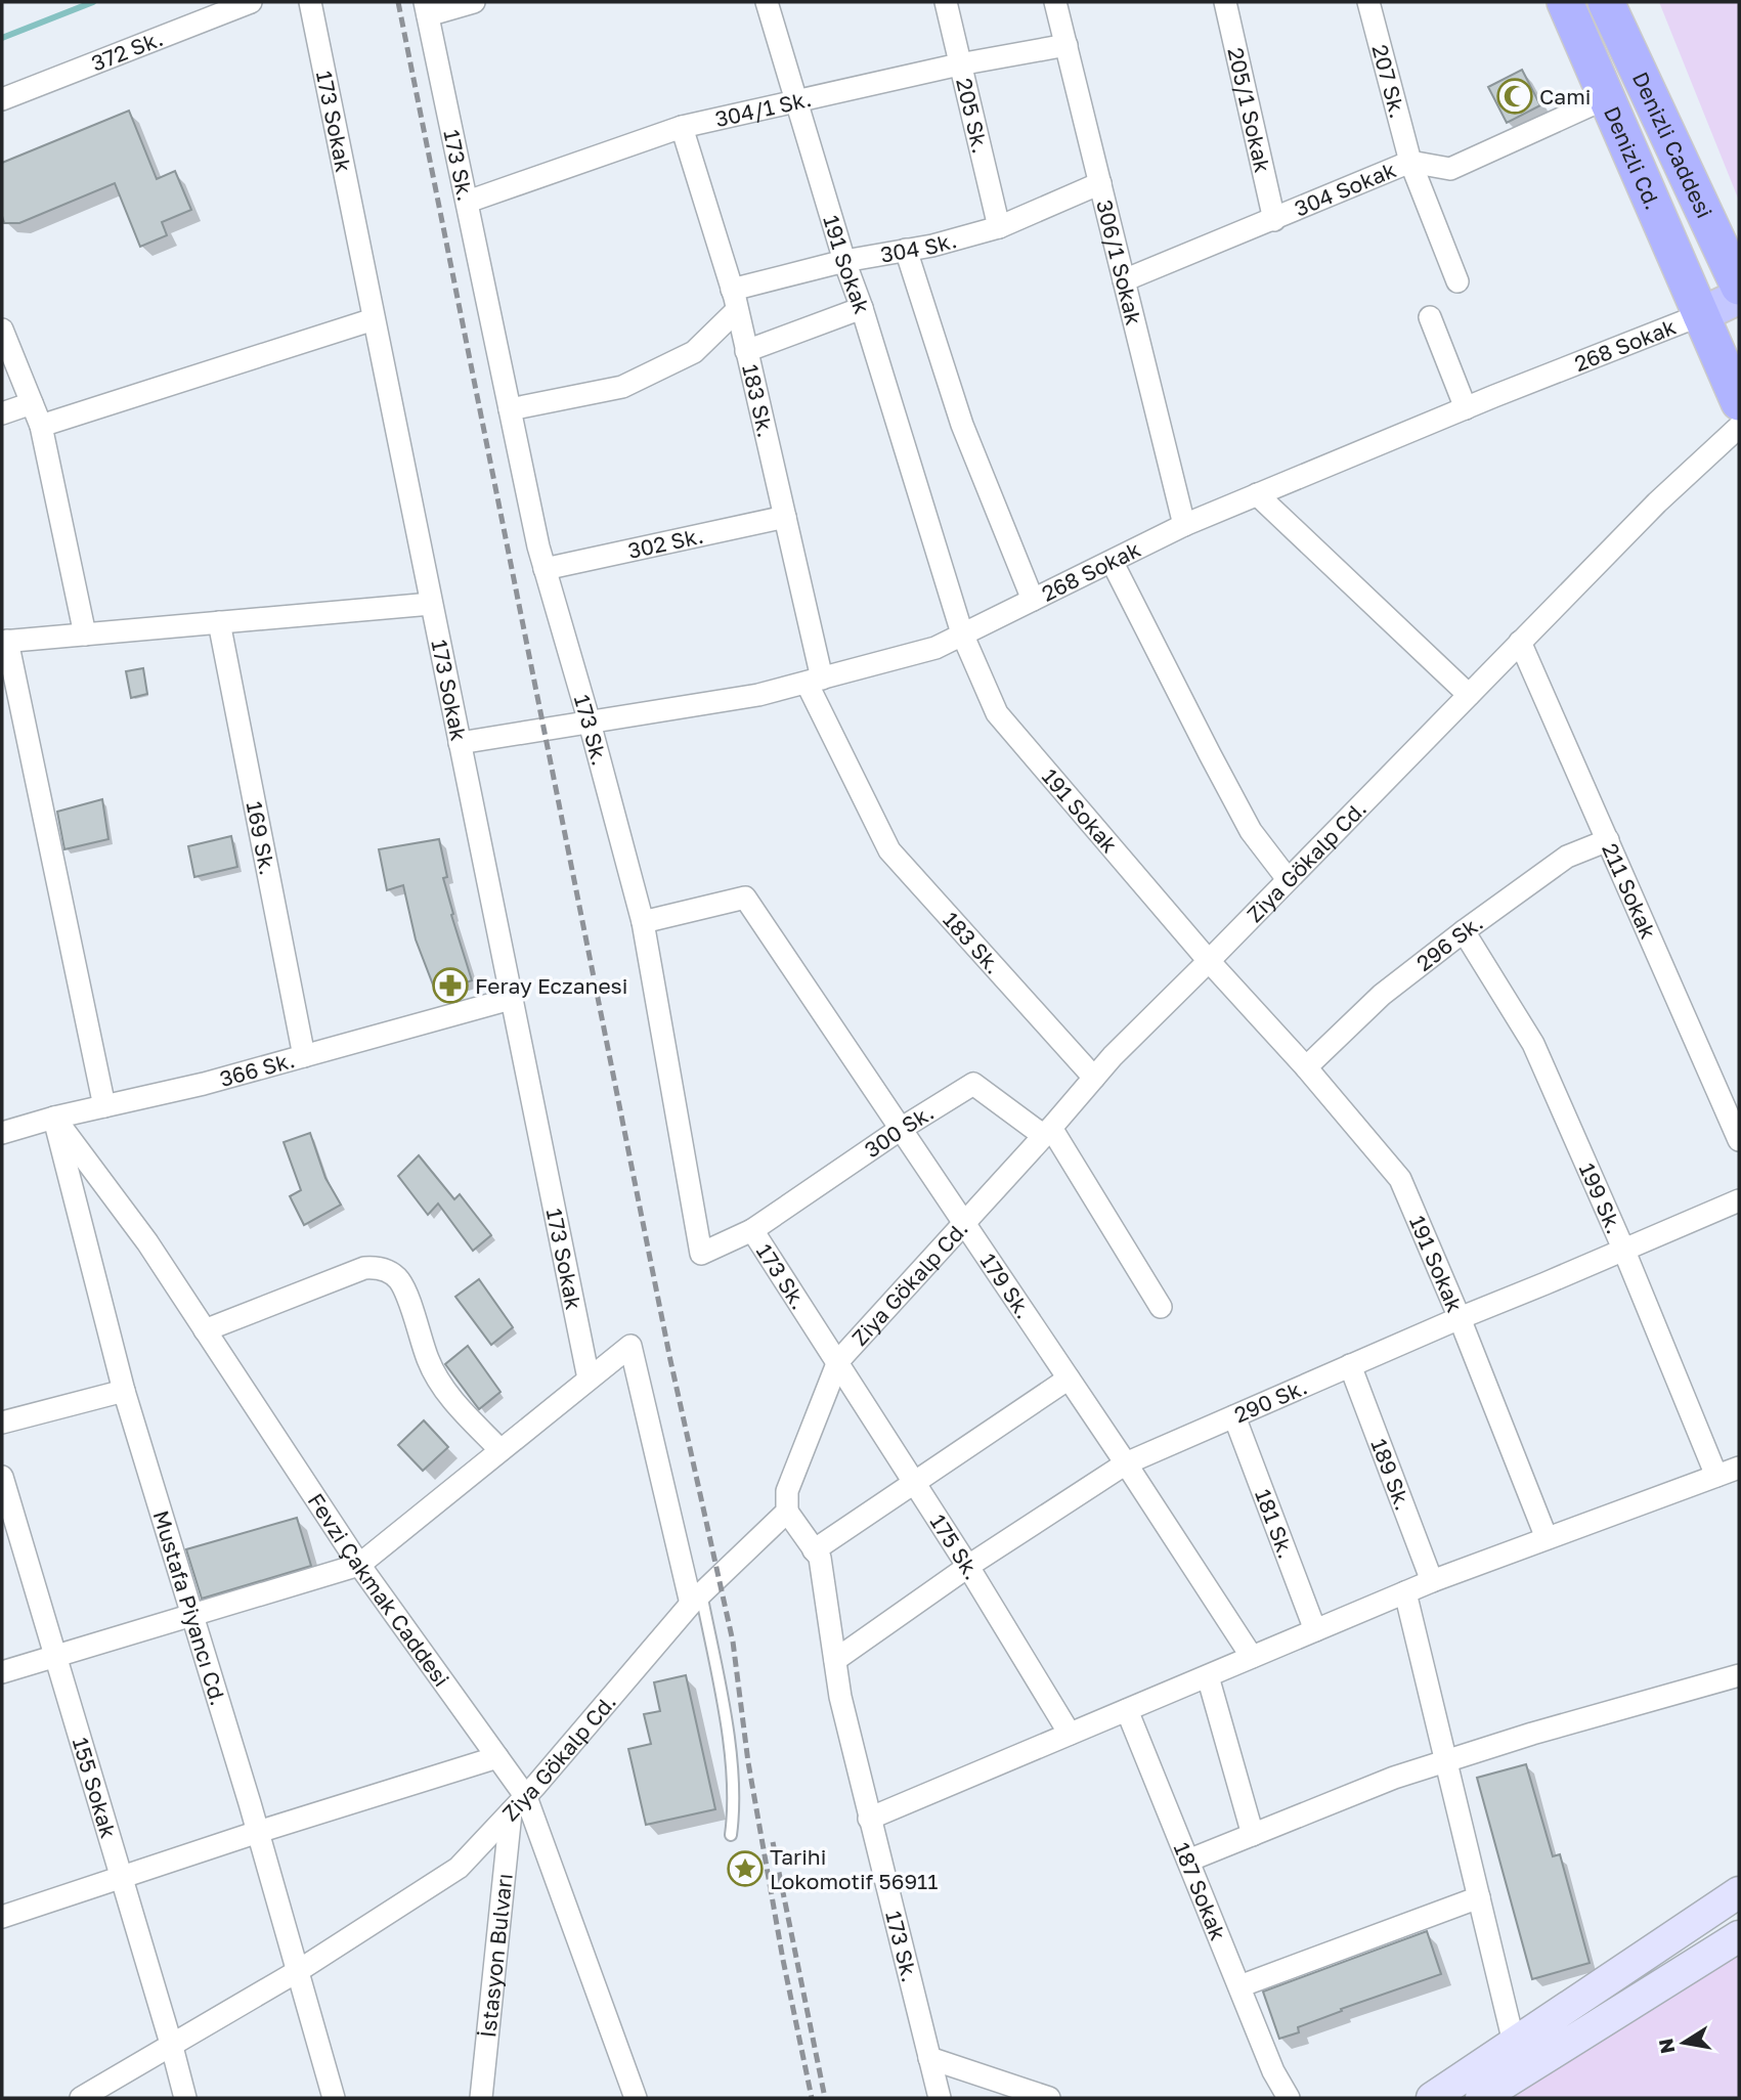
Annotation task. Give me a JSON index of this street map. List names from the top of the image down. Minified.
{"streets":{"highway":["Denizli Caddesi","Denizli Cd."],"street":["372 Sk.","207 Sk.","304/1 Sk.","205/1 Sokak","205 Sk.","173 Sokak","173 Sk.","304 Sokak","304 Sk.","306/1 Sokak","191 Sokak","268 Sokak","183 Sk.","302 Sk.","169 Sk.","Ziya Gökalp Cd.","211 Sokak","296 Sk.","366 Sk.","300 Sk.","199 Sk.","179 Sk.","290 Sk.","189 Sk.","181 Sk.","175 Sk.","Fevzi Çakmak Caddesi","Mustafa Piyancı Cd.","155 Sokak","187 Sokak","İstasyon Bulvarı"]},"crossings":[["207 Sk.","304 Sokak"],["304/1 Sk.","205 Sk."],["304/1 Sk.","173 Sk."],["304/1 Sk.","306/1 Sokak"],["304/1 Sk.","191 Sokak"],["304/1 Sk.","183 Sk."],["205/1 Sokak","304 Sokak"],["205 Sk.","304 Sk."],["173 Sokak","268 Sokak"],["173 Sokak","366 Sk."],["Denizli Cd.","304 Sokak"],["Denizli Cd.","268 Sokak"],["173 Sk.","268 Sokak"],["173 Sk.","302 Sk."],["173 Sk.","Ziya Gökalp Cd."],["173 Sk.","300 Sk."],["173 Sk.","179 Sk."],["173 Sk.","290 Sk."],["173 Sk.","175 Sk."],["304 Sokak","306/1 Sokak"],["304 Sk.","306/1 Sokak"],["304 Sk.","191 Sokak"],["304 Sk.","183 Sk."],["306/1 Sokak","268 Sokak"],["191 Sokak","268 Sokak"],["191 Sokak","Ziya Gökalp Cd."],["191 Sokak","296 Sk."],["191 Sokak","290 Sk."],["268 Sokak","183 Sk."],["183 Sk.","302 Sk."],["183 Sk.","Ziya Gökalp Cd."],["169 Sk.","366 Sk."],["Ziya Gökalp Cd.","211 Sokak"],["Ziya Gökalp Cd.","300 Sk."],["Ziya Gökalp Cd.","179 Sk."],["Ziya Gökalp Cd.","175 Sk."],["Ziya Gökalp Cd.","Fevzi Çakmak Caddesi"],["Ziya Gökalp Cd.","Mustafa Piyancı Cd."],["Ziya Gökalp Cd.","155 Sokak"],["Ziya Gökalp Cd.","İstasyon Bulvarı"],["211 Sokak","296 Sk."],["296 Sk.","199 Sk."],["366 Sk.","Fevzi Çakmak Caddesi"],["366 Sk.","Mustafa Piyancı Cd."],["300 Sk.","179 Sk."],["199 Sk.","290 Sk."],["179 Sk.","290 Sk."],["290 Sk.","189 Sk."],["290 Sk.","181 Sk."],["290 Sk.","175 Sk."],["Fevzi Çakmak Caddesi","Mustafa Piyancı Cd."],["Fevzi Çakmak Caddesi","İstasyon Bulvarı"]],"places":{"mosque":["Cami"],"pharmacy":["Feray Eczanesi"],"place":["Tarihi Lokomotif 56911"]},"north":"left"}
